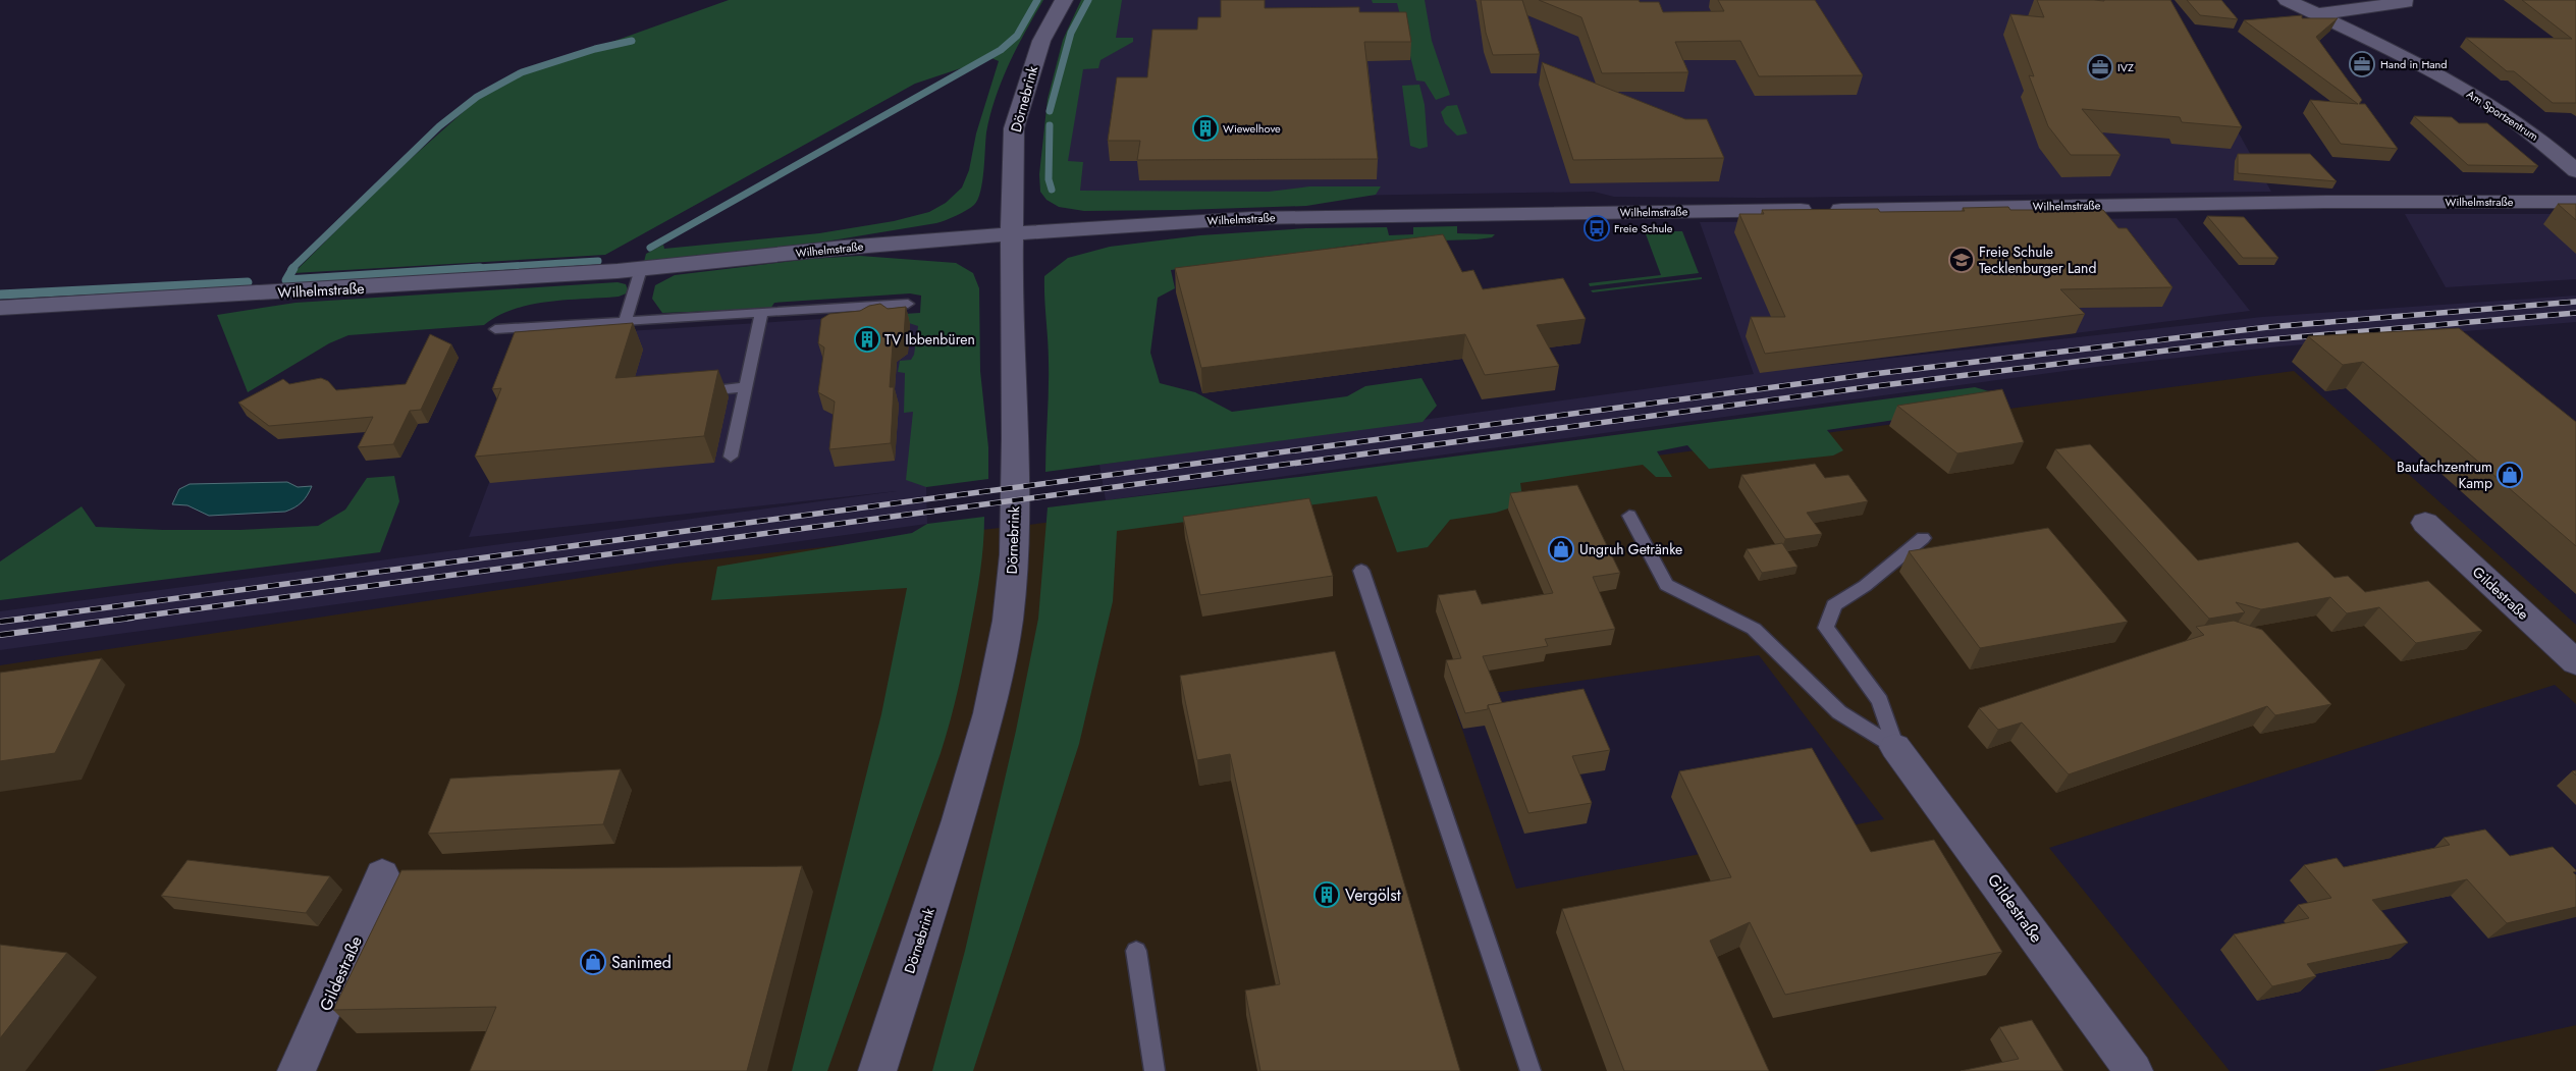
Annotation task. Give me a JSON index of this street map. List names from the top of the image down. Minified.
{"streets":{"street":["Dörnebrink","Am Sportzentrum","Wilhelmstraße","Gildestraße"]},"crossings":[["Dörnebrink","Wilhelmstraße"]],"places":{"office":["Hand in Hand","IVZ"],"building":["Wiewelhove","TV Ibbenbüren","Vergölst"],"bus stop":["Freie Schule"],"school or university":["Freie Schule Tecklenburger Land"],"shop":["Baufachzentrum Kamp","Ungruh Getränke","Sanimed"]}}
